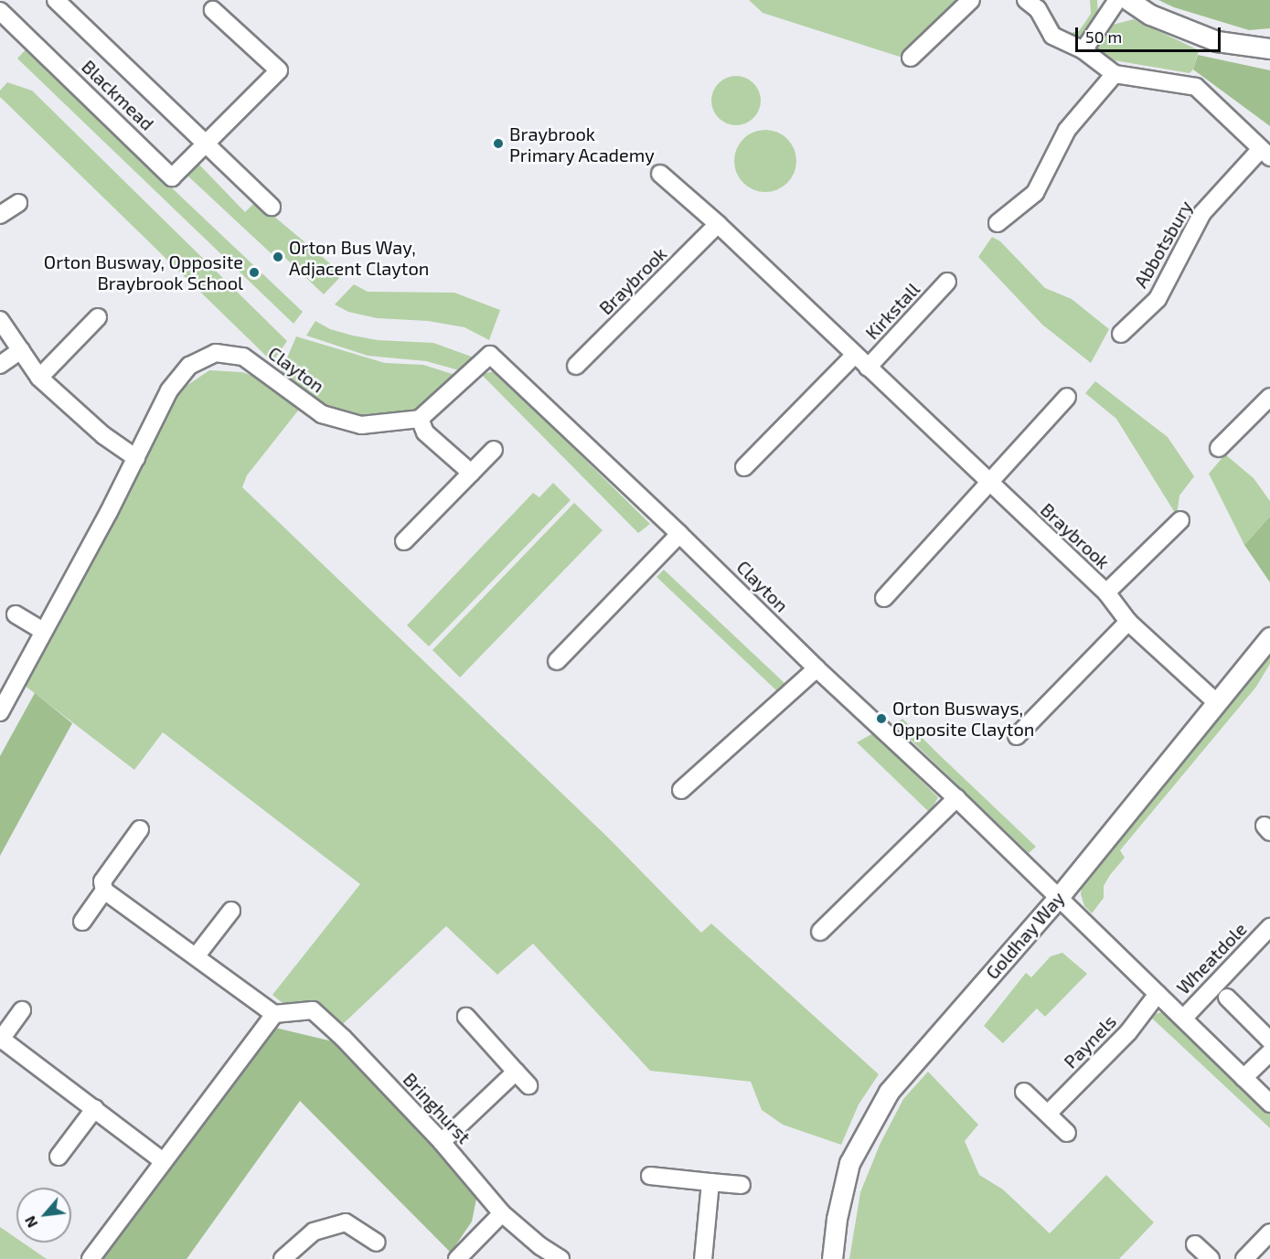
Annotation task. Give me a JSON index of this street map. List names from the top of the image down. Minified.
{"streets":{"street":["Blackmead","Abbotsbury","Braybrook","Kirkstall","Clayton","Goldhay Way","Wheatdole","Paynels","Bringhurst"]},"crossings":[["Braybrook","Kirkstall"],["Braybrook","Goldhay Way"],["Clayton","Goldhay Way"]],"places":["Braybrook Primary Academy","Orton Bus Way, Adjacent Clayton","Orton Busway, Opposite Braybrook School","Orton Busways, Opposite Clayton"],"scale_bar":"50 m","north":"bottom left"}
